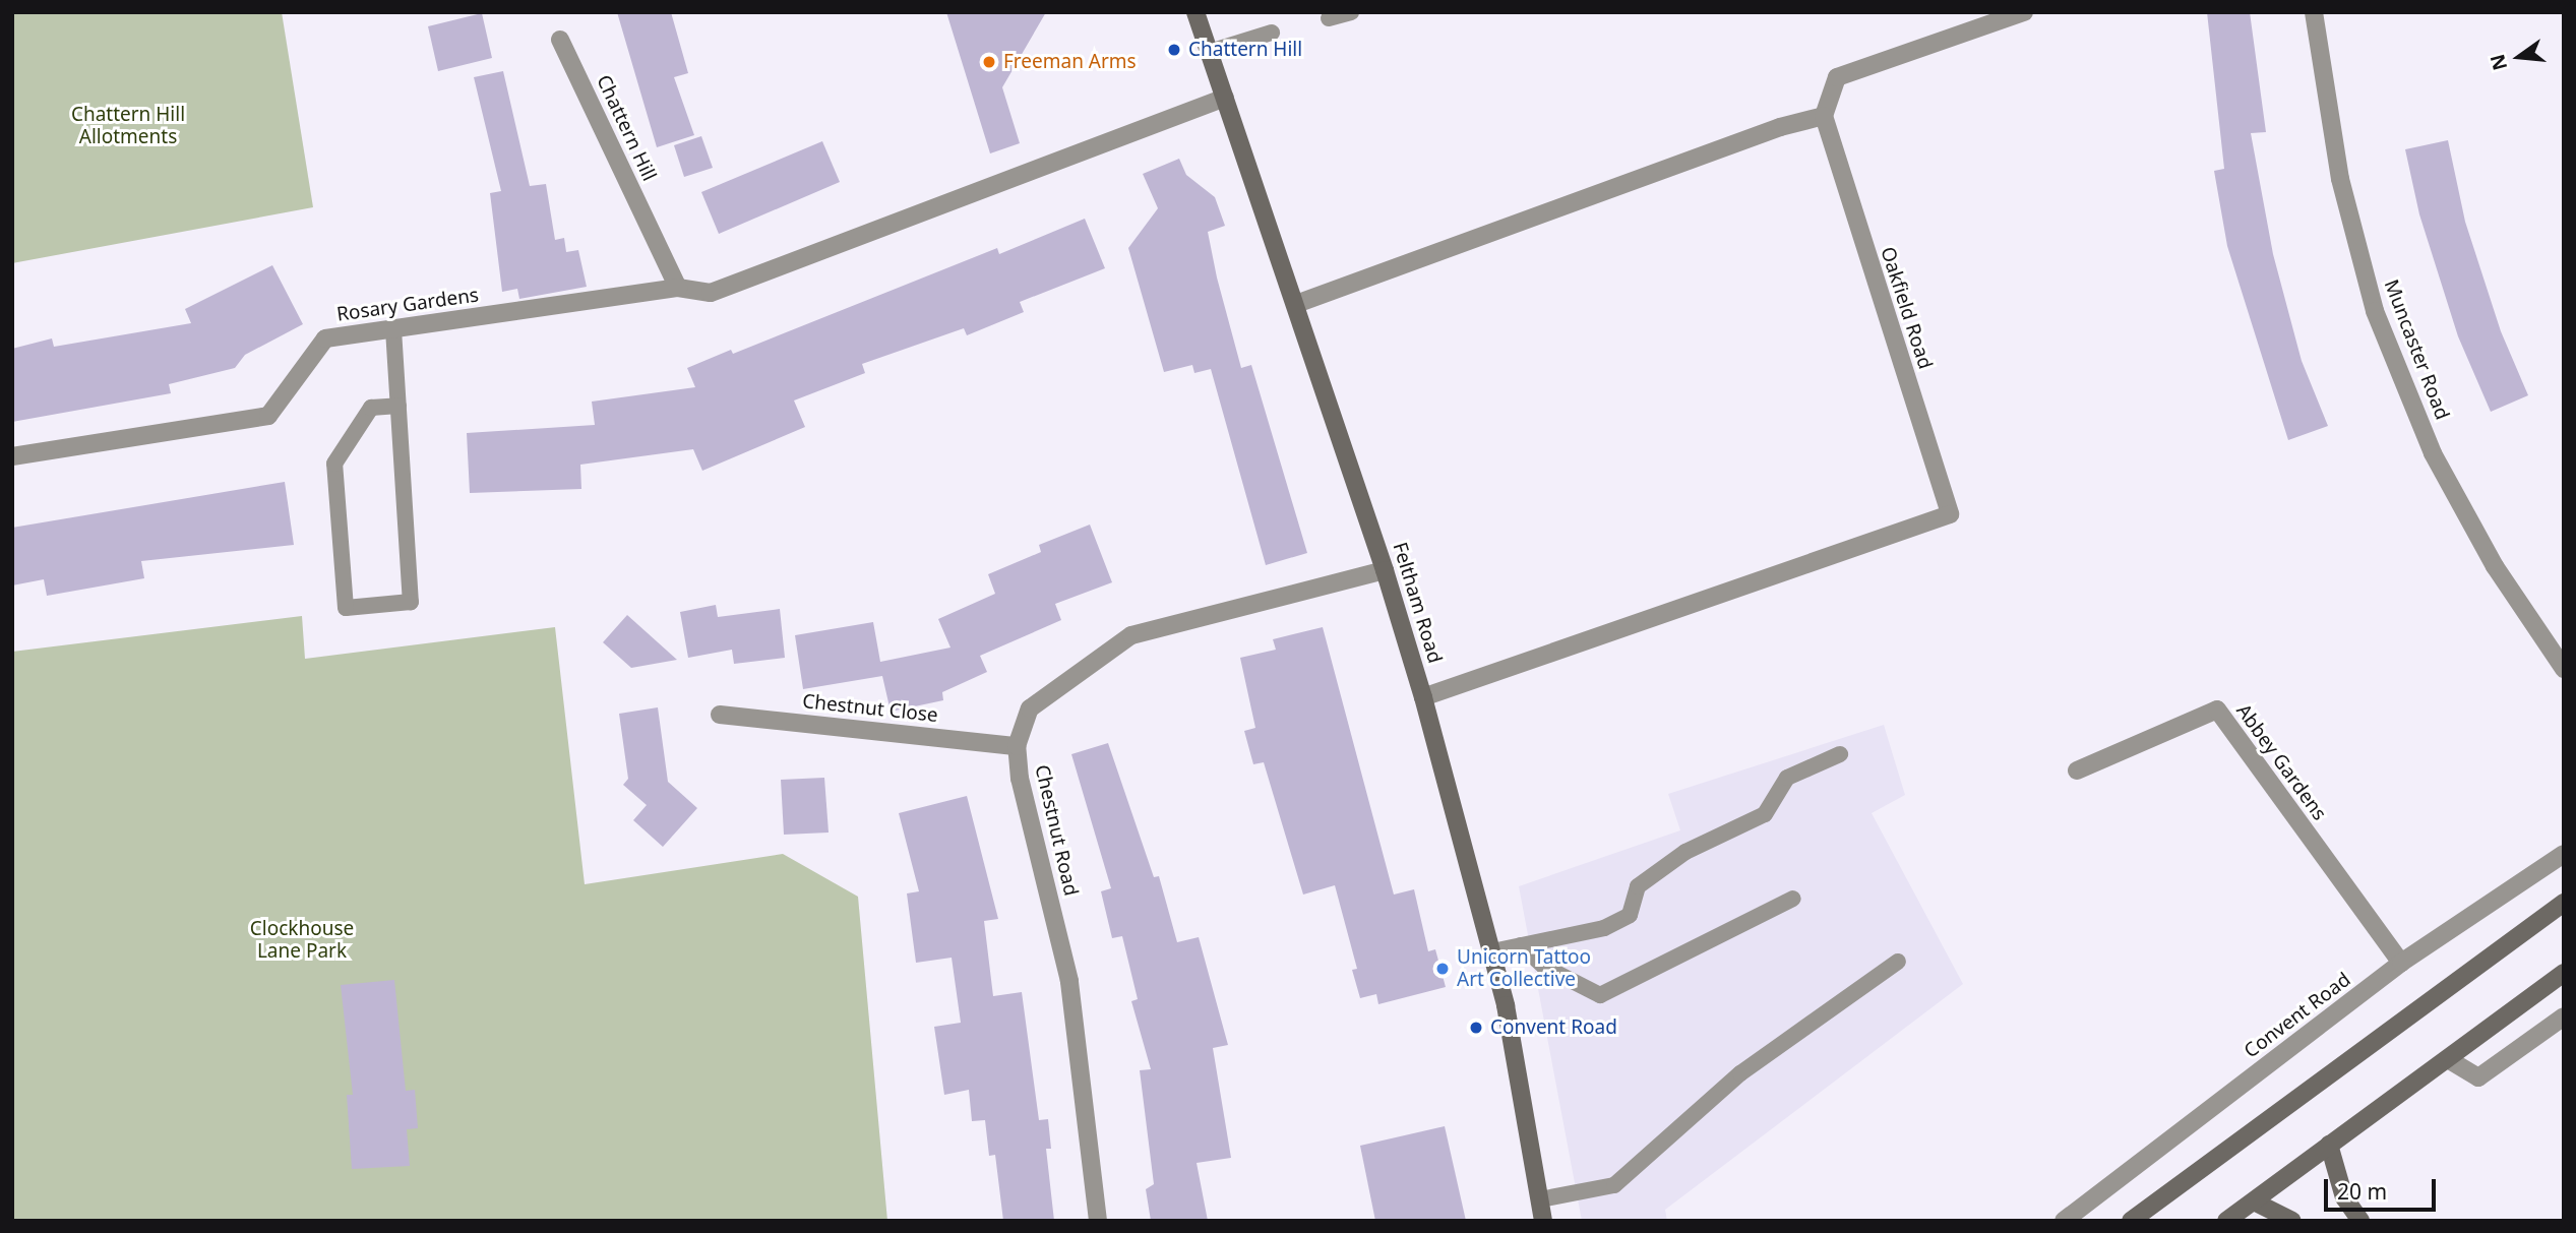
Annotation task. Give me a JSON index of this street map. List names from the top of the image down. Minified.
{"streets":{"main road":["Feltham Road"],"street":["Chattern Hill","Rosary Gardens","Oakfield Road","Muncaster Road","Chestnut Close","Abbey Gardens","Chestnut Road","Convent Road"]},"crossings":[["Chattern Hill","Rosary Gardens"],["Oakfield Road","Feltham Road"],["Feltham Road","Chestnut Road"],["Chestnut Close","Chestnut Road"],["Abbey Gardens","Convent Road"]],"parks":["Chattern Hill Allotments","Clockhouse Lane Park"],"places":["Chattern Hill","Freeman Arms","Unicorn Tattoo Art Collective","Convent Road"],"scale_bar":"20 m","north":"left"}
